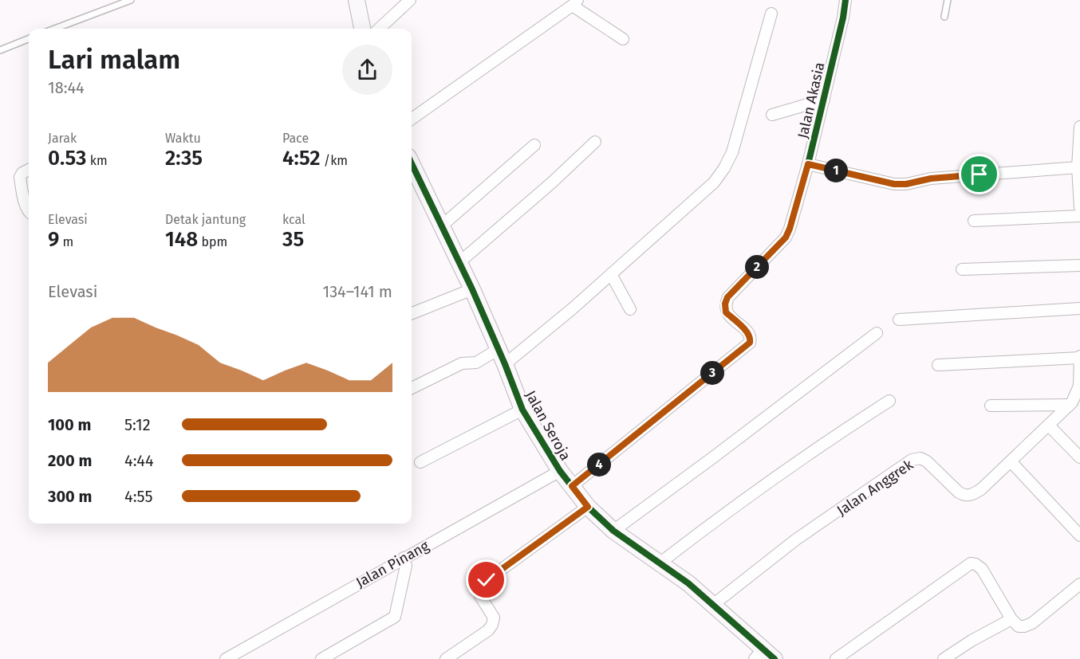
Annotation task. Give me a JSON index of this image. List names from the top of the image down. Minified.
{"streets":{"street":["Jalan Akasia","Jalan Seroja","Jalan Anggrek","Jalan Pinang"]},"crossings":[["Jalan Akasia","Jalan Seroja"],["Jalan Seroja","Jalan Anggrek"],["Jalan Seroja","Jalan Pinang"]],"page":{"heading":["Lari malam","18:44"],"stats":[["Jarak","0.53 km"],["Waktu","2:35"],["Pace","4:52 /km"],["Elevasi","9 m"],["Detak jantung","148 bpm"],["kcal","35"]],"pins":["1","2","3","4"],"chart":["Elevasi","134–141 m"],"list":[{"name":"100 m","note":"5:12"},{"name":"200 m","note":"4:44"},{"name":"300 m","note":"4:55"}]}}
